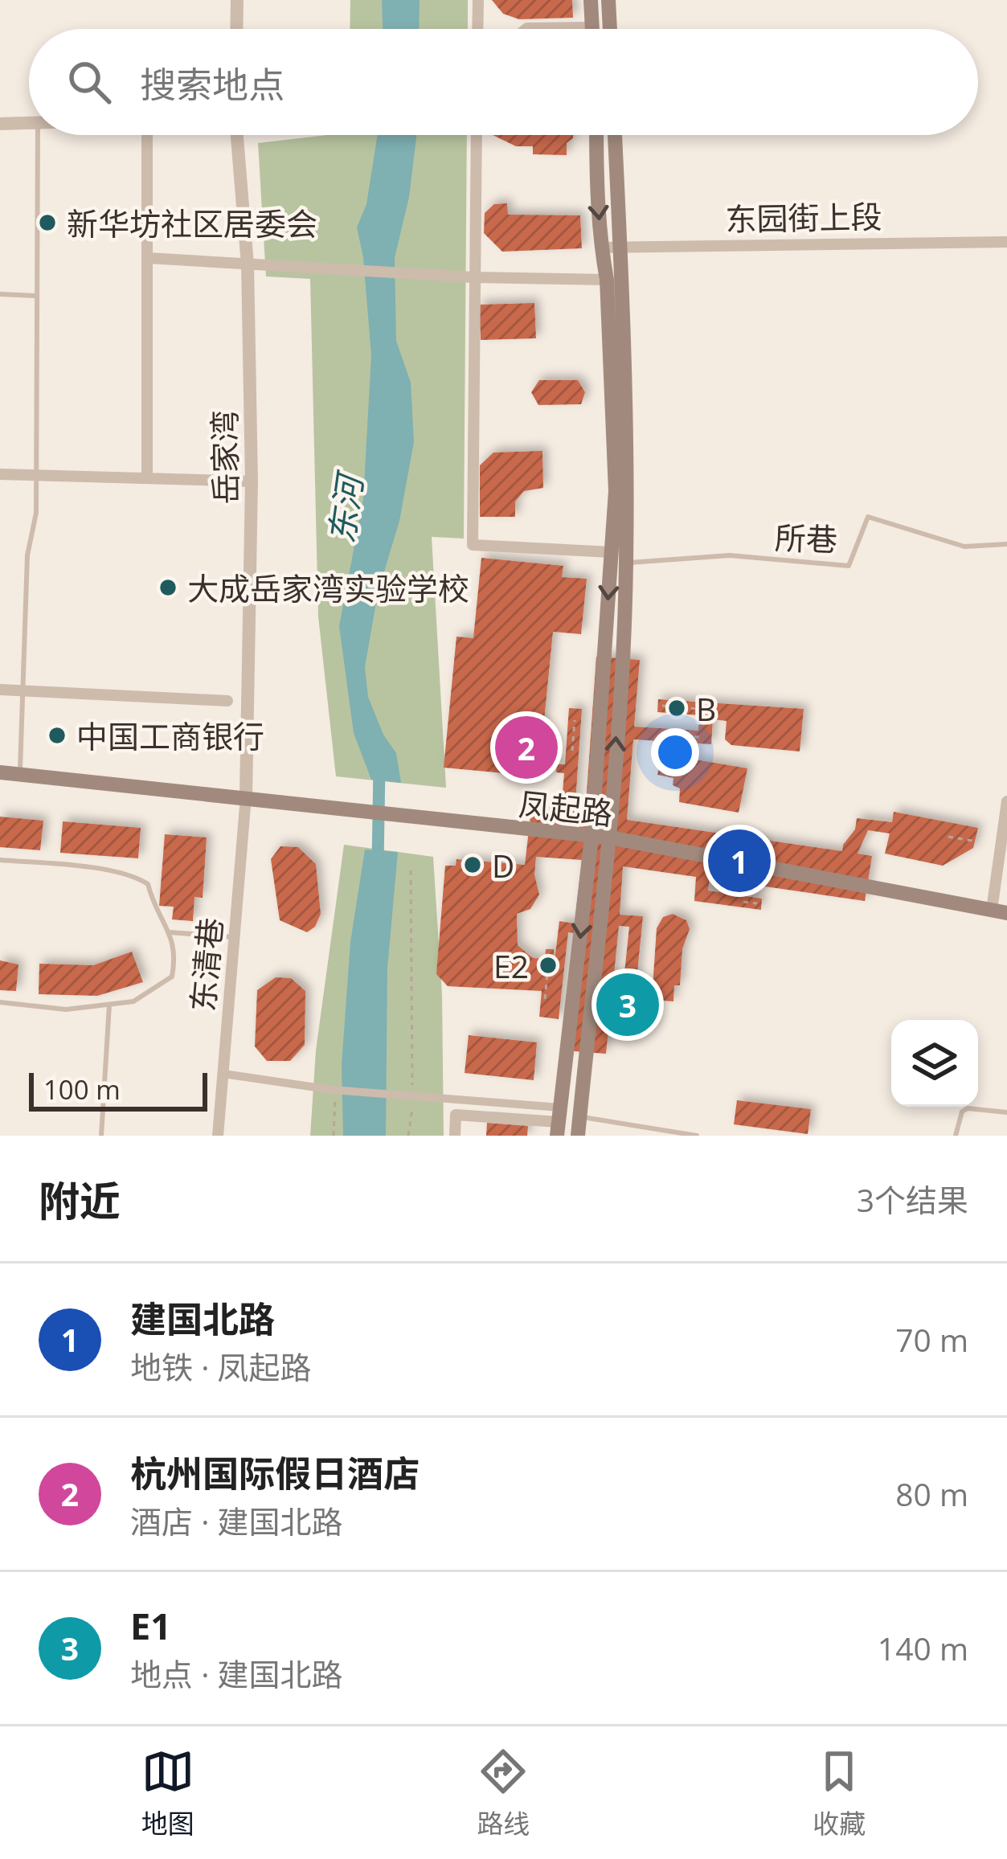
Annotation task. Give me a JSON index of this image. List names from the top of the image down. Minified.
{"streets":{"main road":["凤起路"],"street":["东园街上段","岳家湾","东清巷"],"lane":["所巷"]},"crossings":[["岳家湾","凤起路"],["岳家湾","东清巷"],["凤起路","东清巷"]],"water":["东河"],"places":["新华坊社区居委会","大成岳家湾实验学校","B","中国工商银行","D","E2"],"scale_bar":"100 m","page":{"search":"搜索地点","pins":["2","1","3"],"scale":"100 m","heading":["附近","3个结果"],"list":[{"mark":"1","name":"建国北路","note":"地铁 · 凤起路","value":"70 m"},{"mark":"2","name":"杭州国际假日酒店","note":"酒店 · 建国北路","value":"80 m"},{"mark":"3","name":"E1","note":"地点 · 建国北路","value":"140 m"}],"nav":["地图","路线","收藏"]}}
